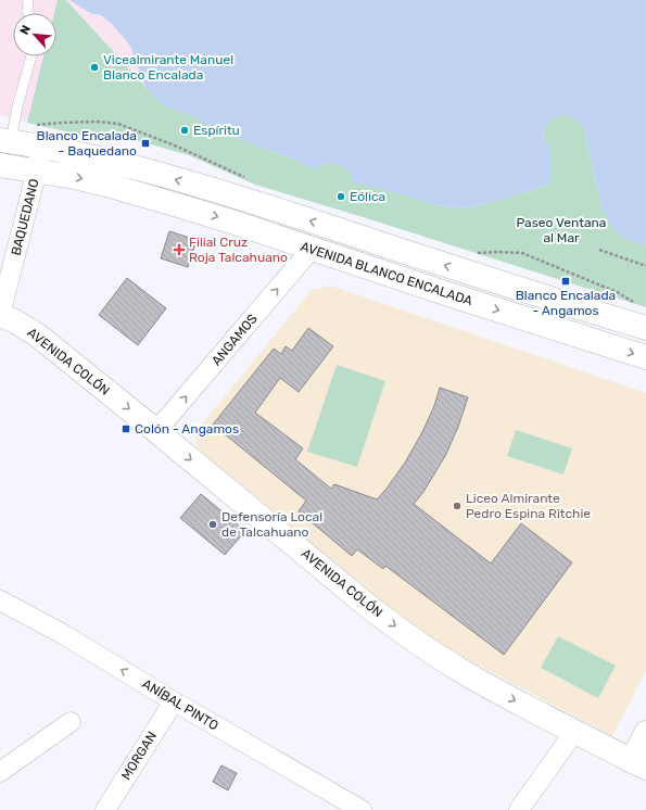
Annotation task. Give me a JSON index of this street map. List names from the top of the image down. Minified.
{"streets":{"main road":["AVENIDA BLANCO ENCALADA","AVENIDA COLÓN"],"street":["BAQUEDANO","ANGAMOS","ANÍBAL PINTO","MORGAN"]},"crossings":[["BAQUEDANO","AVENIDA BLANCO ENCALADA"],["BAQUEDANO","AVENIDA COLÓN"],["AVENIDA BLANCO ENCALADA","ANGAMOS"],["ANGAMOS","AVENIDA COLÓN"],["ANÍBAL PINTO","MORGAN"]],"one_way":["ANGAMOS","AVENIDA COLÓN","ANÍBAL PINTO"],"parks":["Paseo Ventana al Mar"],"places":{"other":["Vicealmirante Manuel Blanco Encalada","Espíritu","Eólica","Liceo Almirante Pedro Espina Ritchie","Defensoría Local de Talcahuano"],"transit":["Blanco Encalada - Baquedano","Blanco Encalada - Angamos","Colón - Angamos"],"health":["Filial Cruz Roja Talcahuano"]},"north":"top left"}
